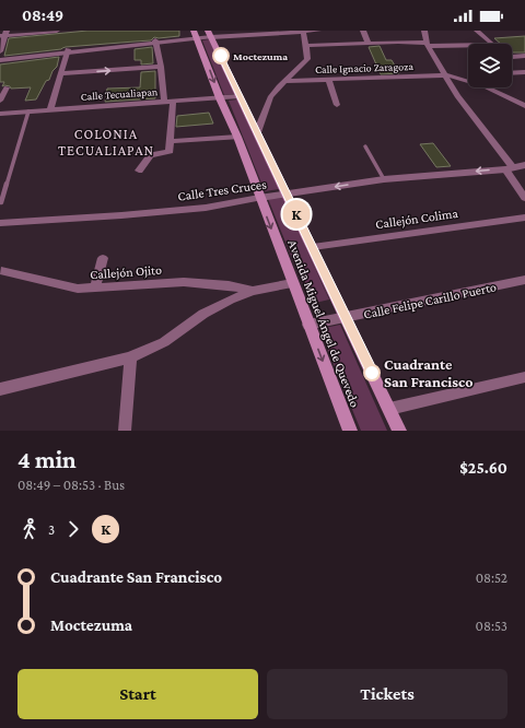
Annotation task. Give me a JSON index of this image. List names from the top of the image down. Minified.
{"streets":{"main road":["Avenida Miguel Ángel de Quevedo"],"street":["Calle Ignacio Zaragoza","Calle Tecualiapan","Calle Tres Cruces","Callejón Colima","Callejón Ojito","Calle Felipe Carillo Puerto"]},"crossings":[["Calle Tecualiapan","Avenida Miguel Ángel de Quevedo"],["Calle Tres Cruces","Avenida Miguel Ángel de Quevedo"],["Callejón Colima","Avenida Miguel Ángel de Quevedo"],["Calle Felipe Carillo Puerto","Avenida Miguel Ángel de Quevedo"]],"one_way":["Calle Tres Cruces"],"districts":["COLONIA TECUALIAPAN"],"places":["Moctezuma","Cuadrante San Francisco"],"lines":["bus line K"],"page":{"status":"08:49","on_map":"K","heading":["4 min","08:49 – 08:53 · Bus","$25.60"],"legs":["3","K"],"list":[{"name":"Cuadrante San Francisco","value":"08:52"},{"name":"Moctezuma","value":"08:53"}],"buttons":["Start","Tickets"]}}
